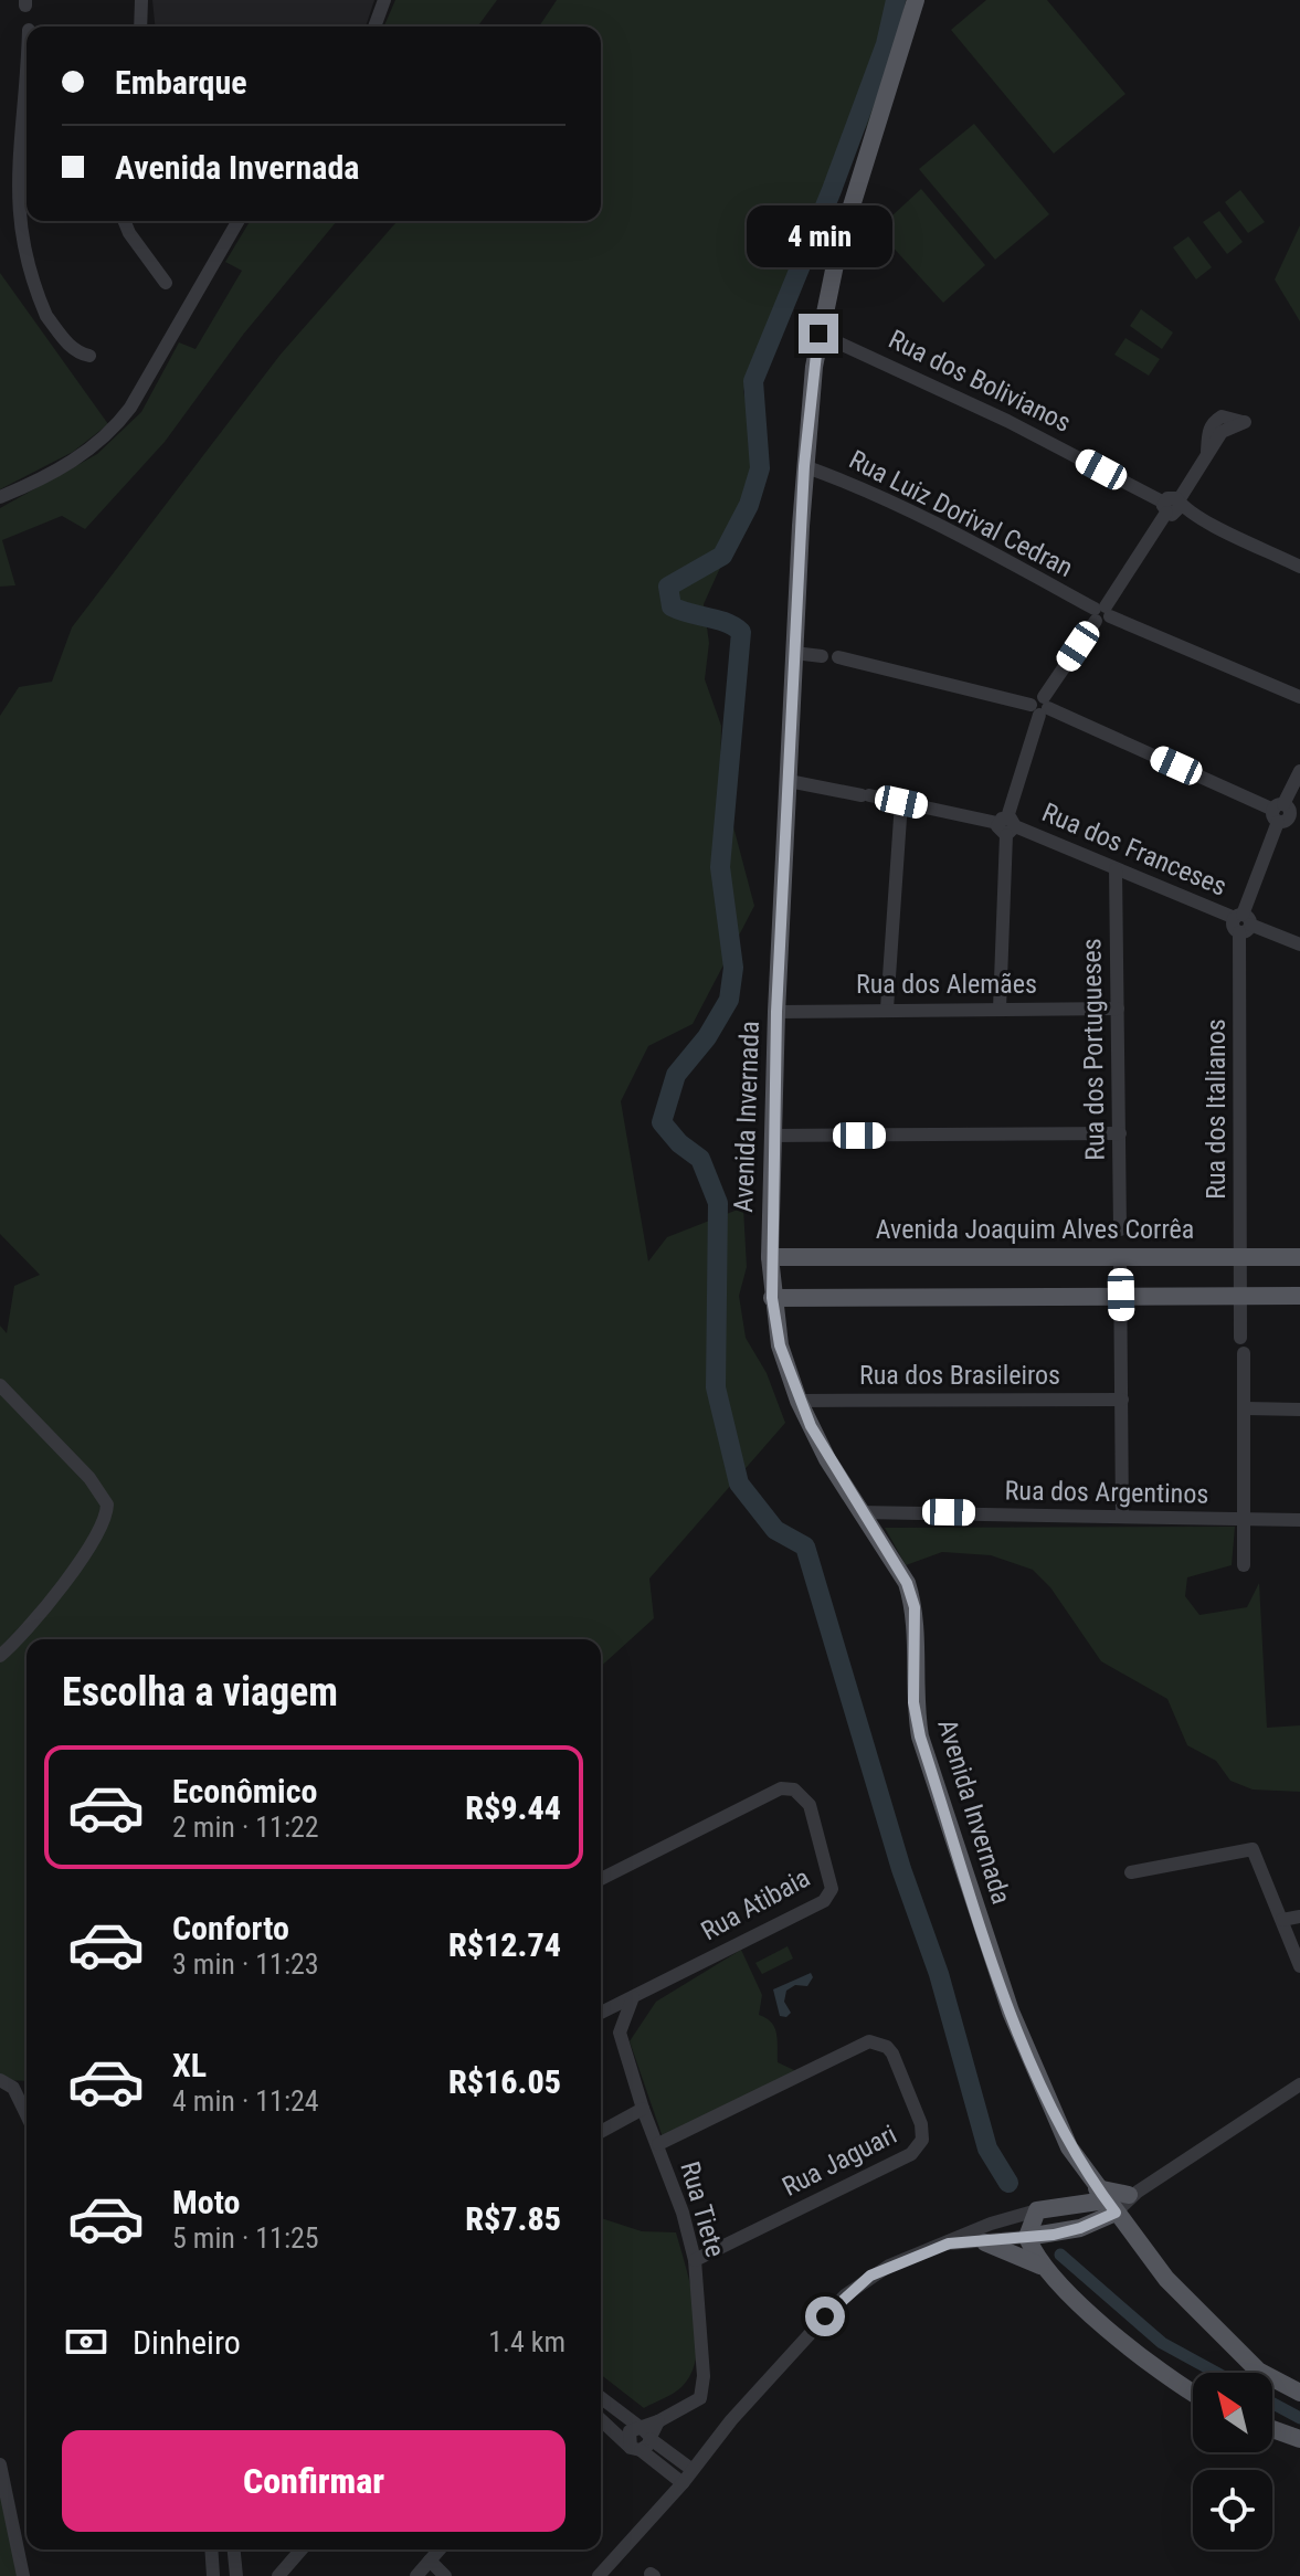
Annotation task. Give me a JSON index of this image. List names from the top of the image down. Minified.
{"streets":{"main road":["Avenida Invernada","Avenida Joaquim Alves Corrêa"],"street":["Rua dos Bolivianos","Rua Luiz Dorival Cedran","Rua dos Franceses","Rua dos Alemães","Rua dos Portugueses","Rua dos Italianos","Rua dos Brasileiros","Rua dos Argentinos","Rua Atibaia","Rua Jaguari","Rua Tiete"]},"crossings":[["Rua dos Bolivianos","Avenida Invernada"],["Rua Luiz Dorival Cedran","Avenida Invernada"],["Rua dos Franceses","Rua dos Portugueses"],["Rua dos Franceses","Rua dos Italianos"],["Rua dos Franceses","Avenida Invernada"],["Rua dos Alemães","Rua dos Portugueses"],["Rua dos Alemães","Avenida Invernada"],["Rua dos Italianos","Avenida Joaquim Alves Corrêa"],["Avenida Invernada","Avenida Joaquim Alves Corrêa"],["Avenida Invernada","Rua dos Brasileiros"],["Avenida Invernada","Rua dos Argentinos"],["Rua Atibaia","Rua Tiete"],["Rua Jaguari","Rua Tiete"]],"north":"top left","page":{"banner":["Embarque","Avenida Invernada"],"bubble":"4 min","heading":"Escolha a viagem","list":[{"name":"Econômico","note":"2 min · 11:22","value":"R$9.44"},{"name":"Conforto","note":"3 min · 11:23","value":"R$12.74"},{"name":"XL","note":"4 min · 11:24","value":"R$16.05"},{"name":"Moto","note":"5 min · 11:25","value":"R$7.85"}],"pay":["Dinheiro","1.4 km"],"buttons":"Confirmar"}}
